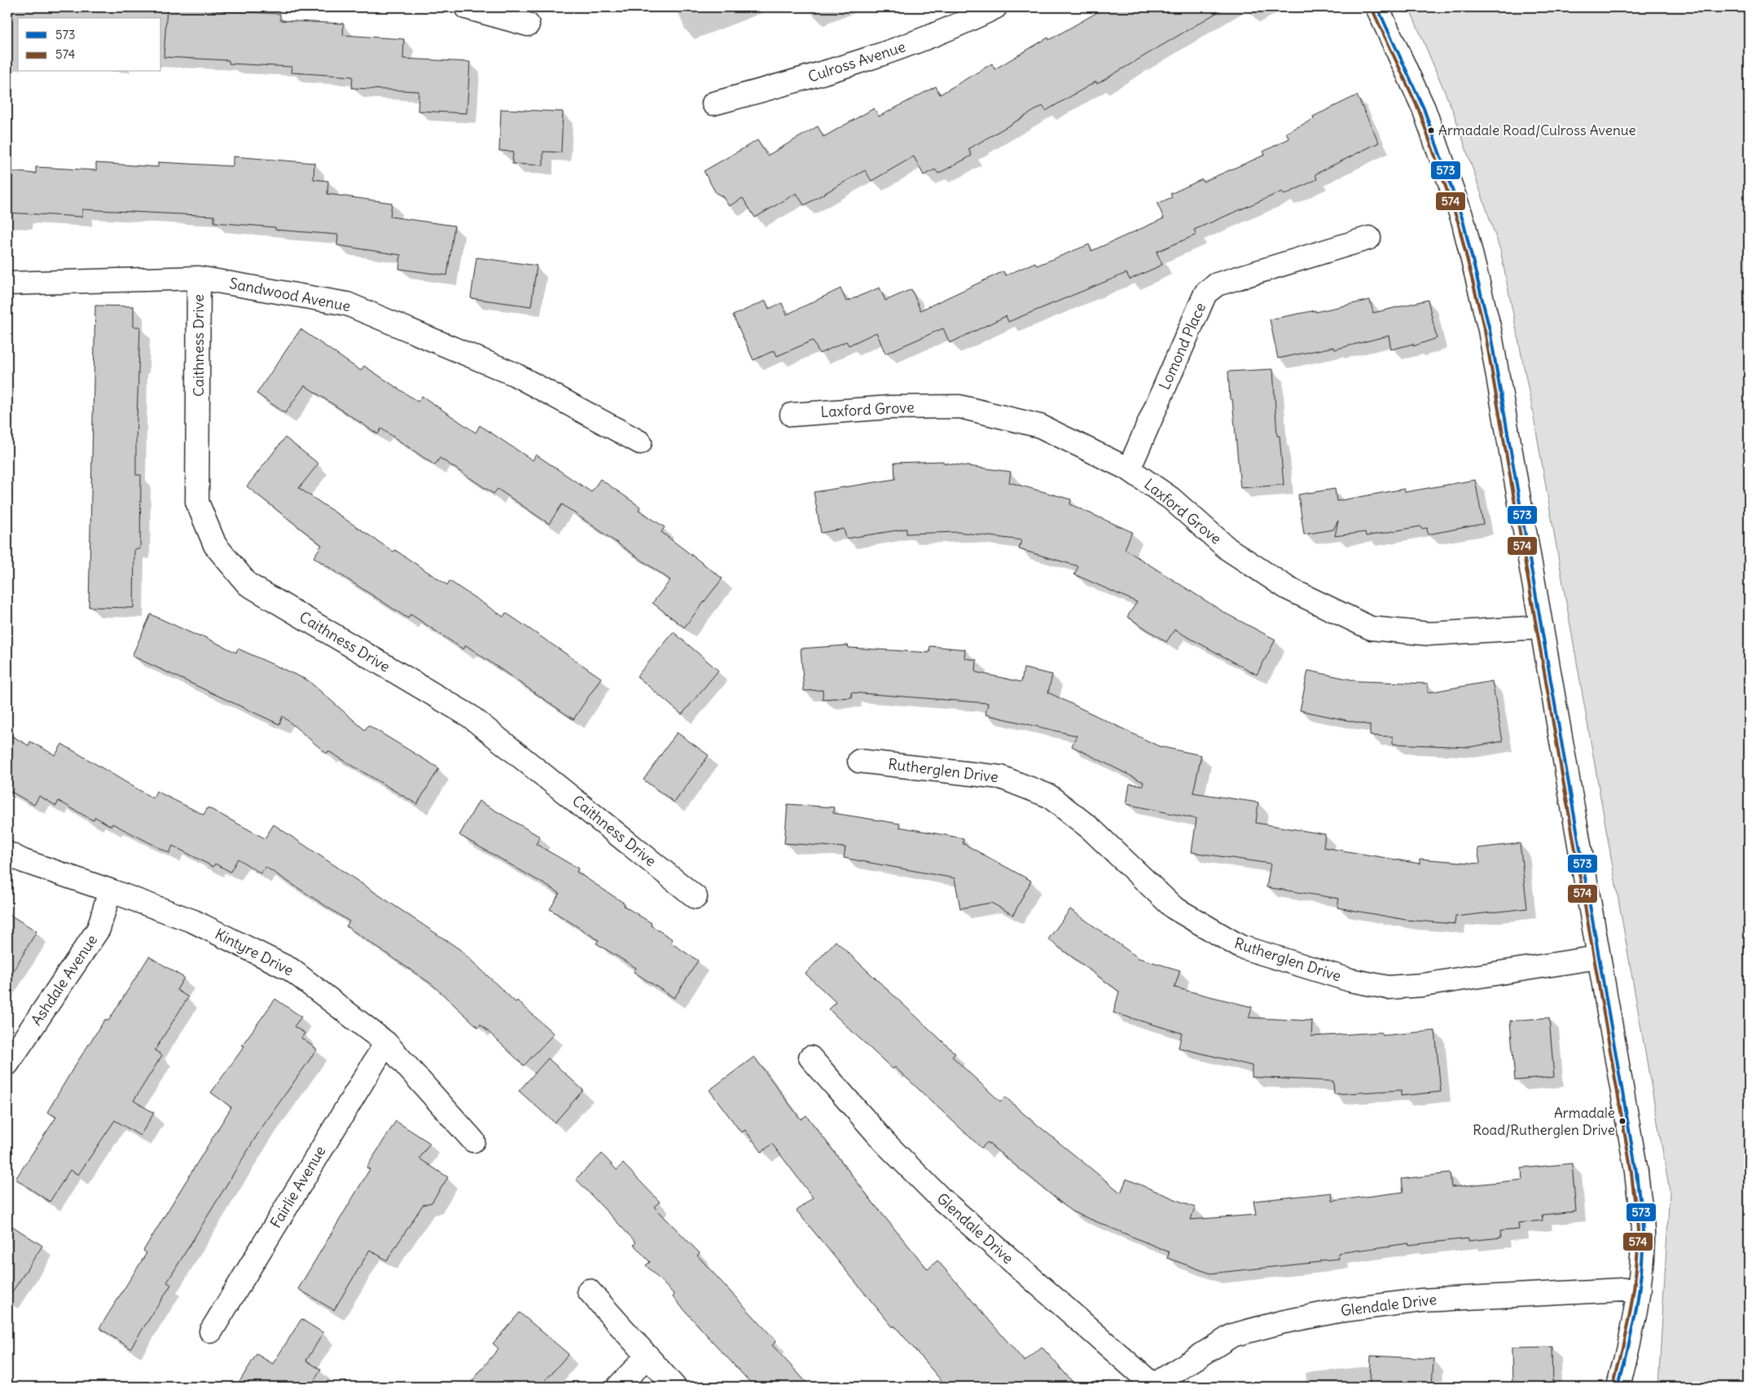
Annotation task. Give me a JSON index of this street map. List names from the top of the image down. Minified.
{"streets":{"street":["Culross Avenue","Sandwood Avenue","Caithness Drive","Lomond Place","Laxford Grove","Rutherglen Drive","Kintyre Drive","Ashdale Avenue","Fairlie Avenue","Glendale Drive"]},"crossings":[["Sandwood Avenue","Caithness Drive"],["Lomond Place","Laxford Grove"],["Kintyre Drive","Ashdale Avenue"],["Kintyre Drive","Fairlie Avenue"]],"places":["Armadale Road/Culross Avenue","Armadale Road/Rutherglen Drive"],"lines":["transit line 573","transit line 574"],"legend":["573","574"]}
